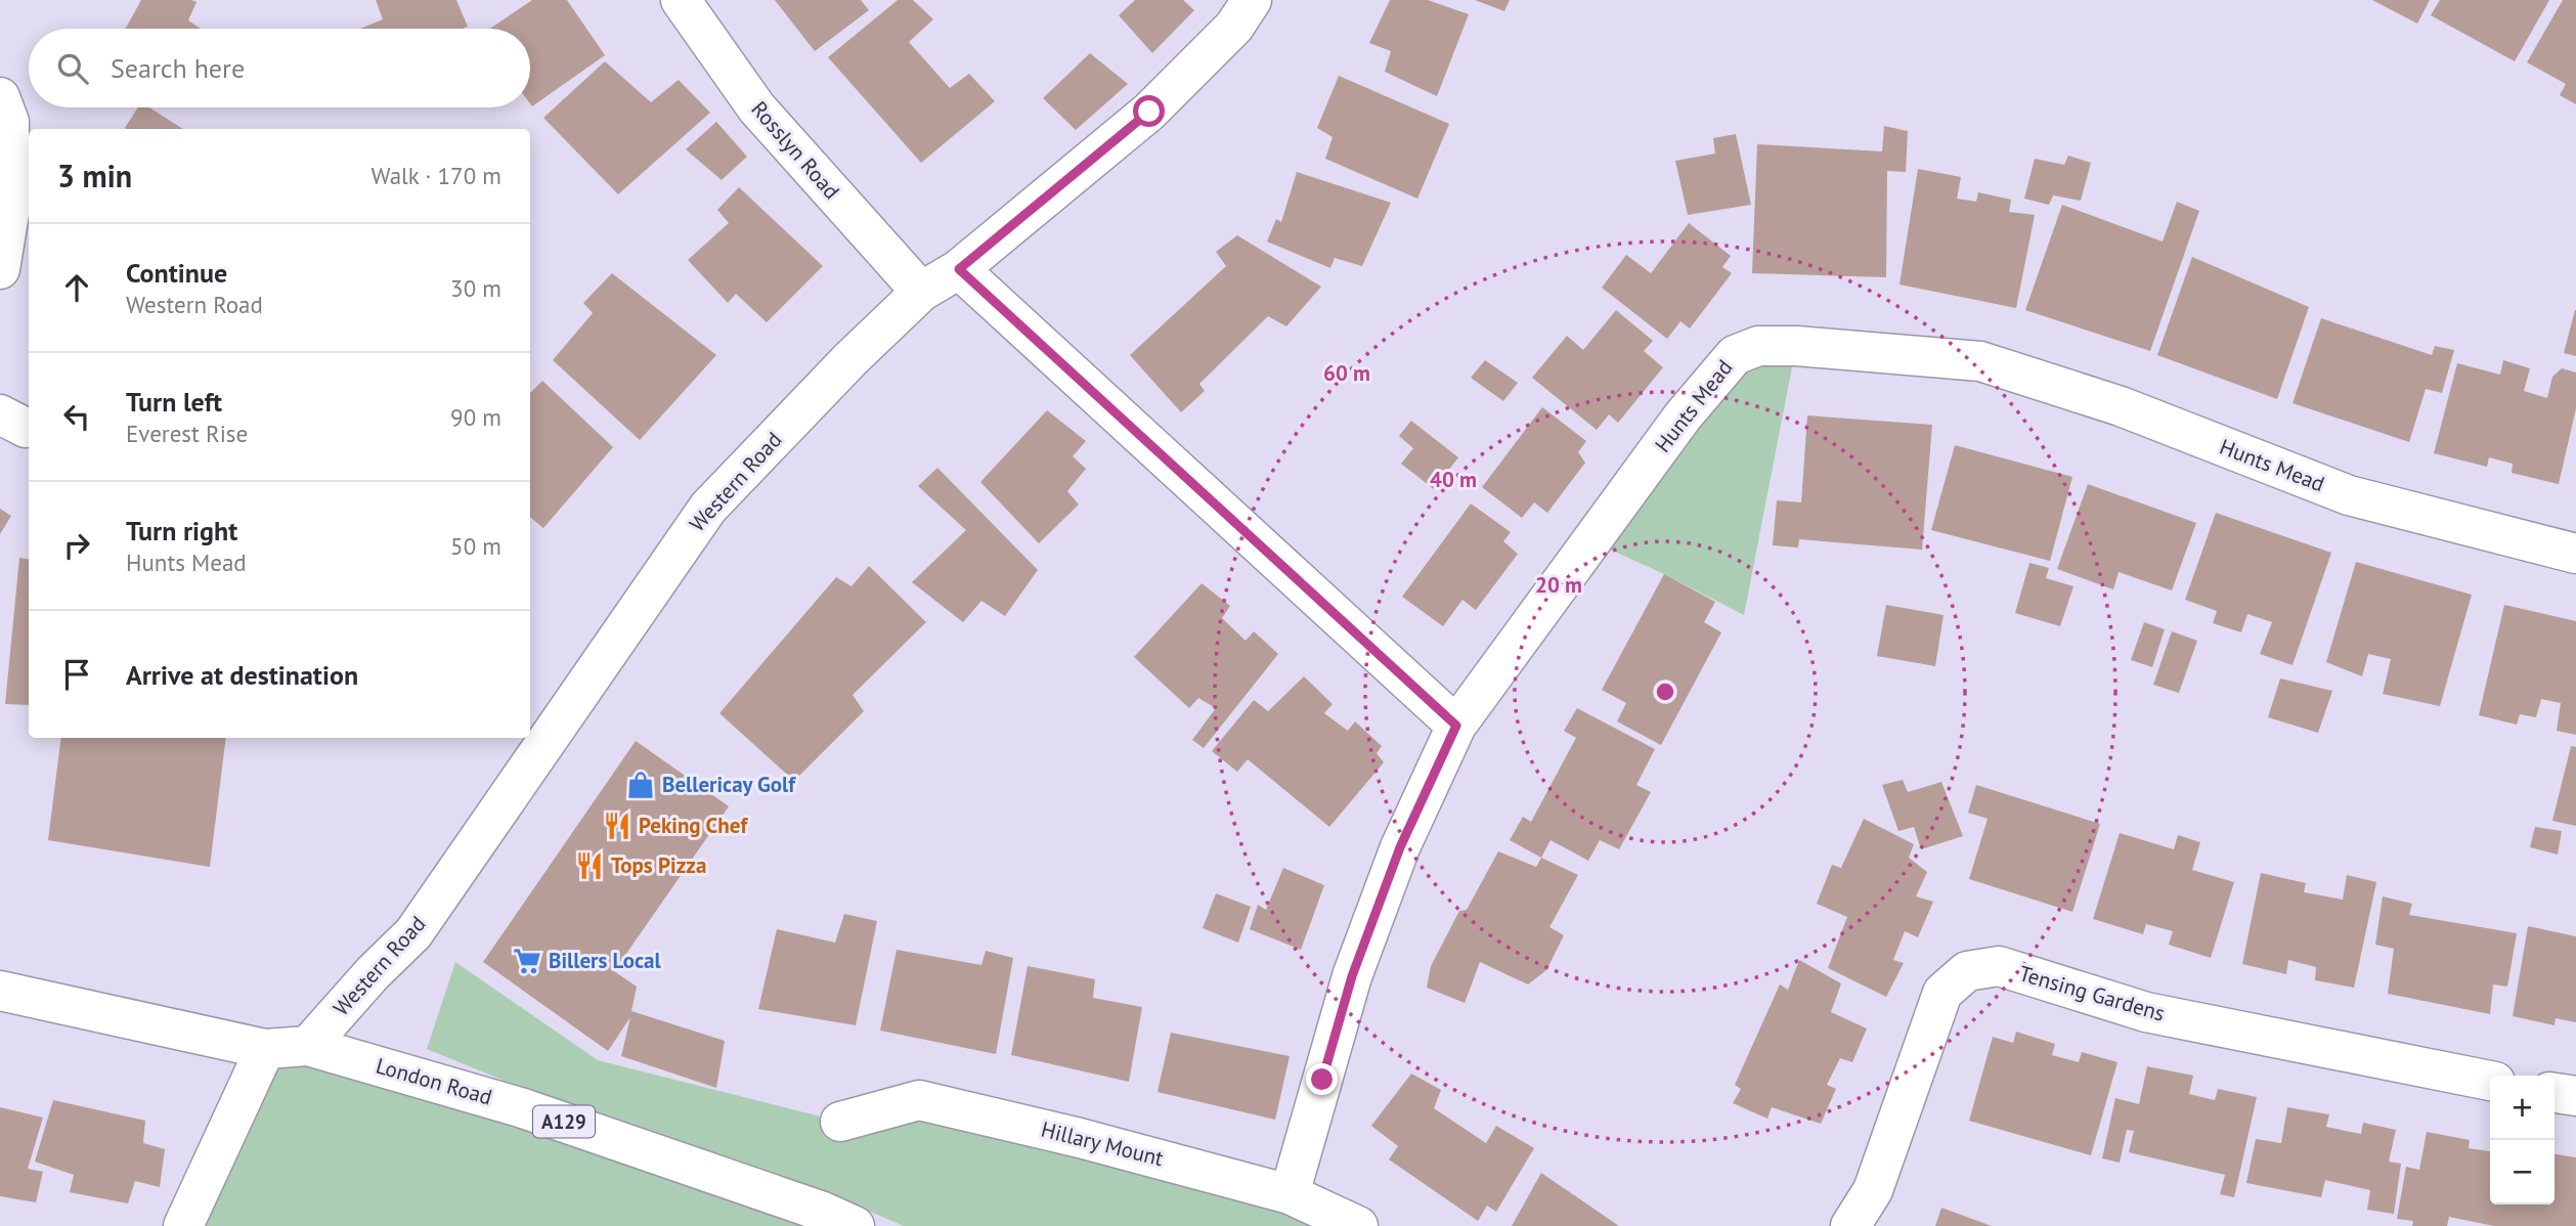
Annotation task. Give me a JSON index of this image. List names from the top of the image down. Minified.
{"streets":{"street":["Rosslyn Road","Hunts Mead","Western Road","Tensing Gardens","London Road","A129","Hillary Mount"]},"crossings":[["Rosslyn Road","Western Road"],["Hunts Mead","Hillary Mount"],["Western Road","London Road"]],"places":{"shop":["Bellericay Golf"],"restaurant":["Peking Chef","Tops Pizza"],"supermarket":["Billers Local"]},"page":{"search":"Search here","heading":["3 min","Walk · 170 m"],"list":[["Continue","Western Road","30 m"],["Turn left","Everest Rise","90 m"],["Turn right","Hunts Mead","50 m"],"Arrive at destination"],"map_buttons":["+","−"]},"rings":["60 m","40 m","20 m"]}
